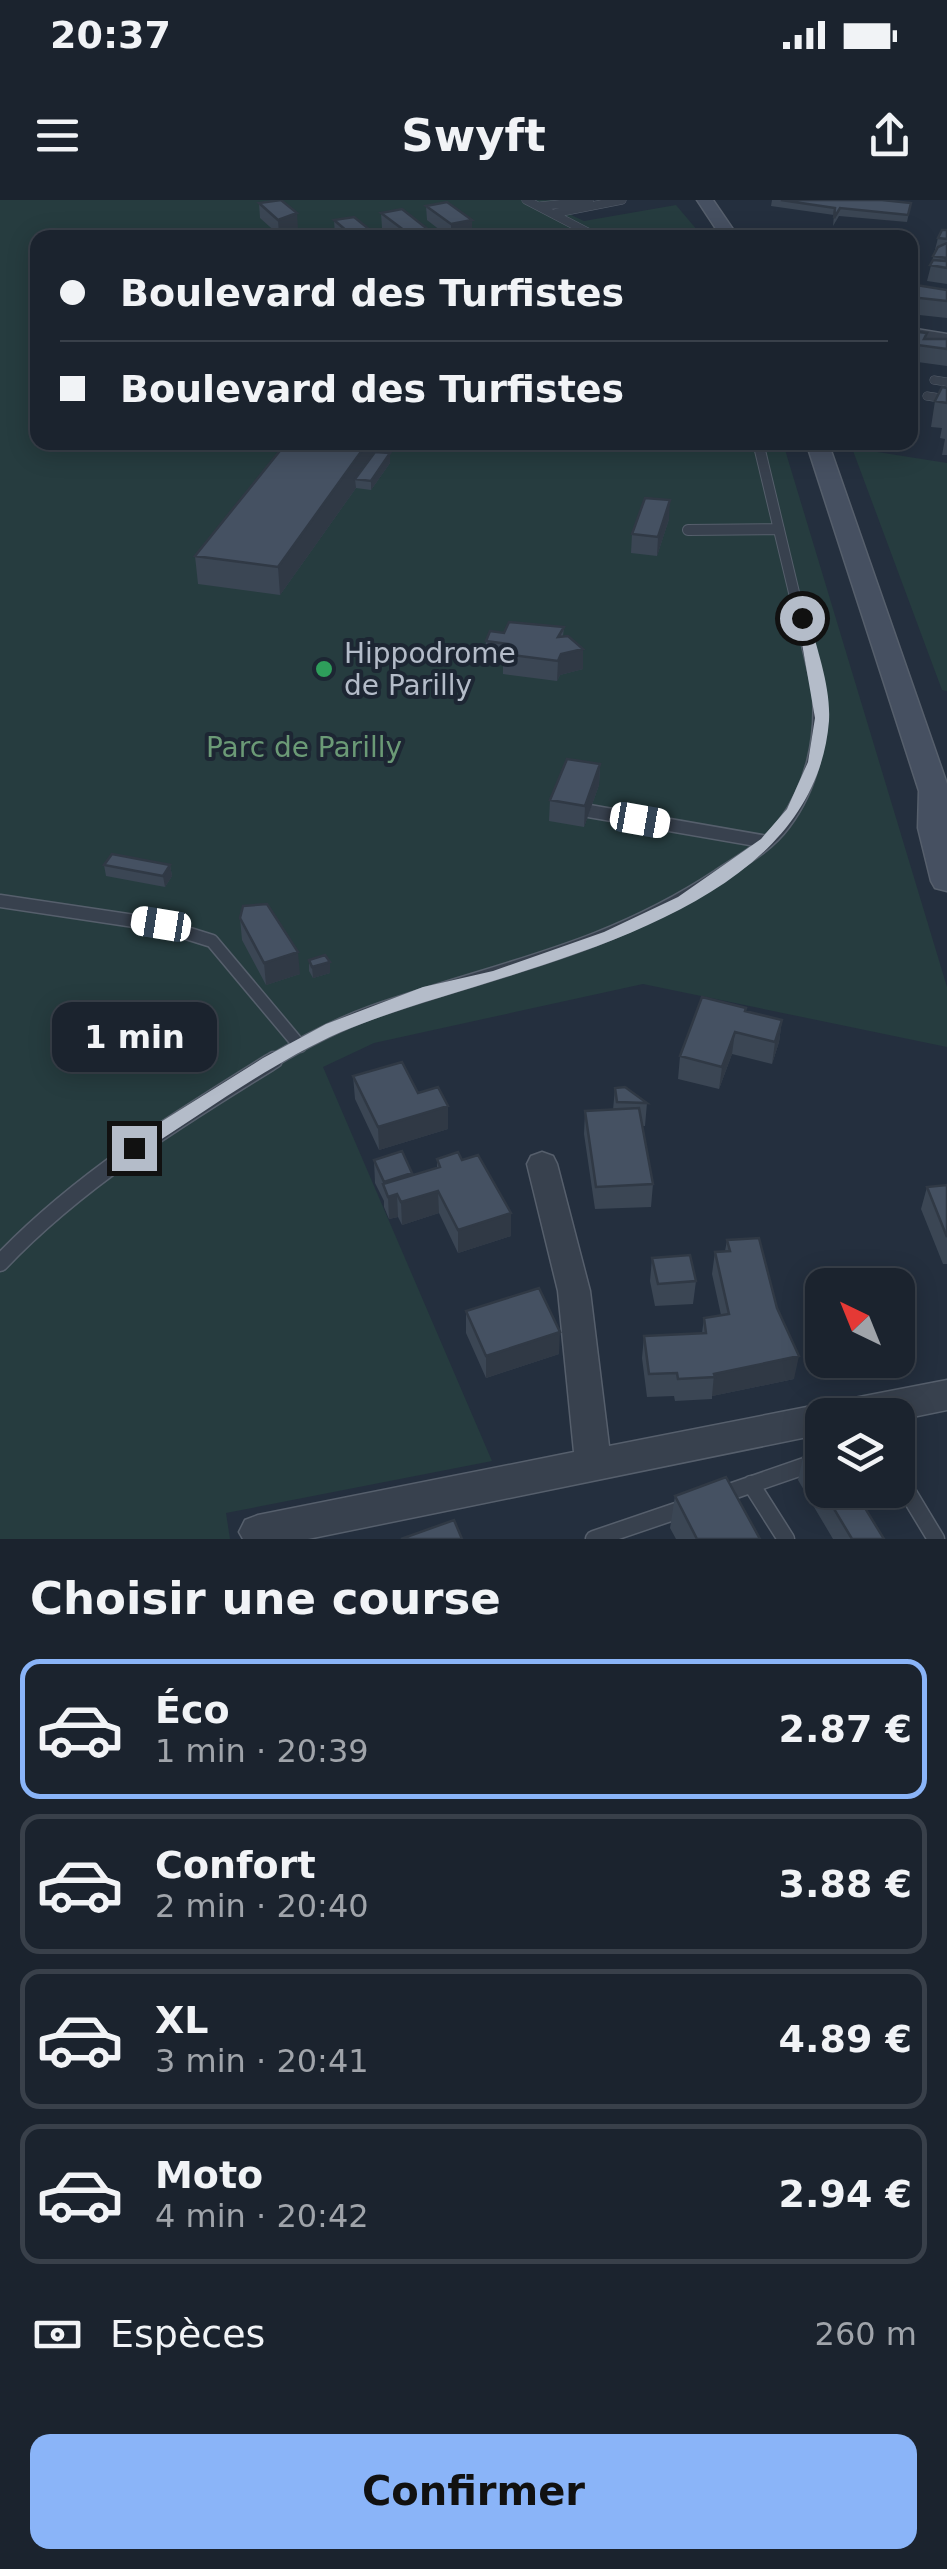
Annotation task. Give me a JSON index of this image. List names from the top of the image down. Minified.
{"parks":["Parc de Parilly"],"places":["Hippodrome de Parilly"],"north":"top left","page":{"status":"20:37","header":"Swyft","banner":["Boulevard des Turfistes","Boulevard des Turfistes"],"bubble":"1 min","heading":"Choisir une course","list":[{"name":"Éco","note":"1 min · 20:39","value":"2.87 €"},{"name":"Confort","note":"2 min · 20:40","value":"3.88 €"},{"name":"XL","note":"3 min · 20:41","value":"4.89 €"},{"name":"Moto","note":"4 min · 20:42","value":"2.94 €"}],"pay":["Espèces","260 m"],"buttons":"Confirmer"}}
